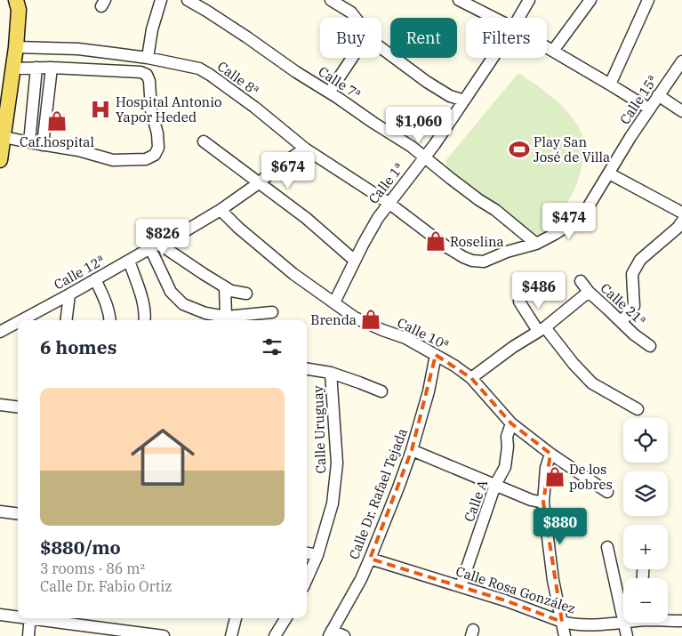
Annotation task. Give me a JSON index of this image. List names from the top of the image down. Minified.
{"streets":{"street":["Calle 8ª","Calle 7ª","Calle 15ª","Calle 1ª","Calle 12ª","Calle 21ª","Calle 10ª","Calle Uruguay","Calle Dr. Rafael Tejada","Calle A","Calle Rosa González"]},"crossings":[["Calle 8ª","Calle 15ª"],["Calle 8ª","Calle 1ª"],["Calle 8ª","Calle 12ª"],["Calle 7ª","Calle 15ª"],["Calle 7ª","Calle 1ª"],["Calle 15ª","Calle 1ª"],["Calle 1ª","Calle 10ª"],["Calle 12ª","Calle 10ª"],["Calle 10ª","Calle Dr. Rafael Tejada"],["Calle 10ª","Calle A"],["Calle Dr. Rafael Tejada","Calle Rosa González"],["Calle A","Calle Rosa González"]],"places":{"hospital":["Hospital Antonio Yapor Heded"],"shop":["Caf.hospital","Roselina","Brenda","De los pobres"],"sports":["Play San José de Villa"]},"page":{"chip":["Buy","Rent","Filters"],"price":["$1,060","$674","$474","$826","$486","$880"],"heading":"6 homes","list":[{"name":"$880/mo","note":"3 rooms · 86 m² · Calle Dr. Fabio Ortiz"}],"map_buttons":["+","−"]}}
